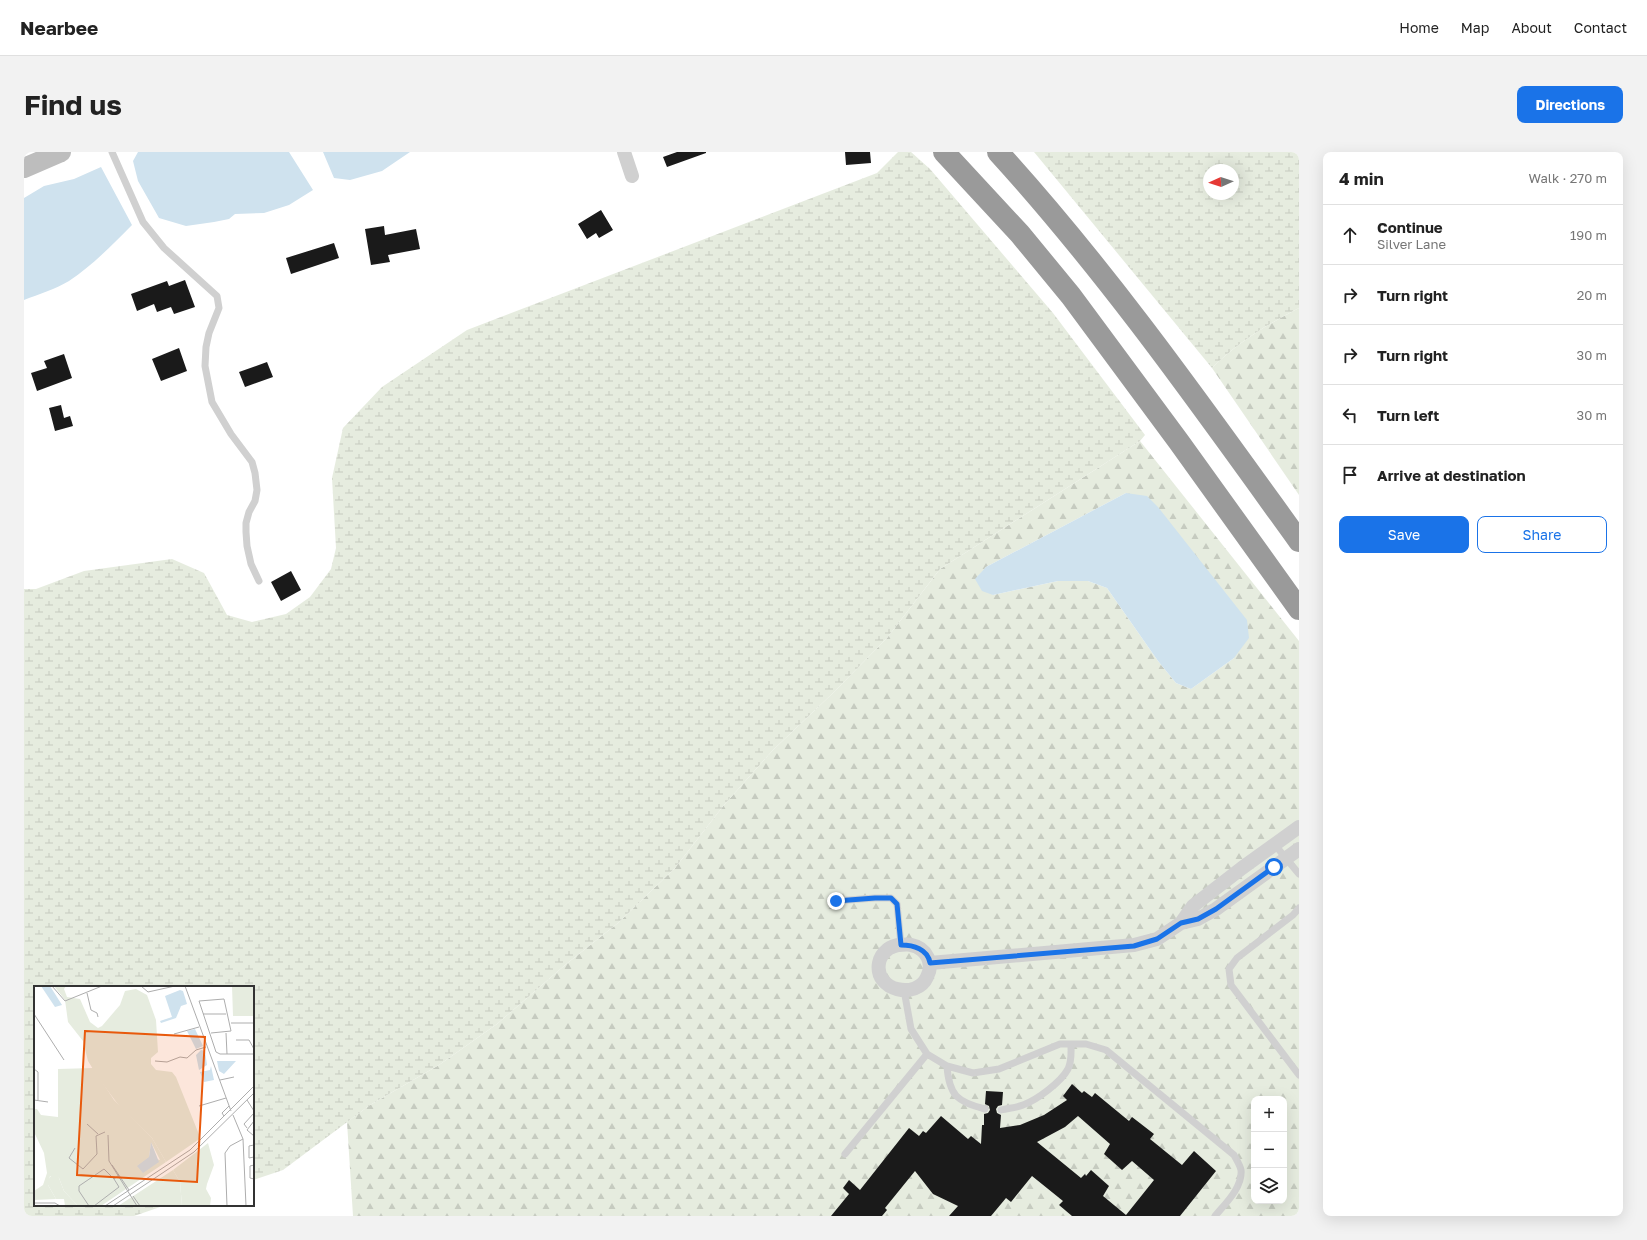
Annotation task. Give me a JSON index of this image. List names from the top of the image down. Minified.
{"north":"left","page":{"header":"Nearbee","nav":["Home","Map","About","Contact"],"buttons":["Directions",["Save","Share"]],"title":"Find us","heading":["4 min","Walk · 270 m"],"list":[["Continue","Silver Lane","190 m"],["Turn right","20 m"],["Turn right","30 m"],["Turn left","30 m"],"Arrive at destination"],"map_buttons":["+","−"]}}
